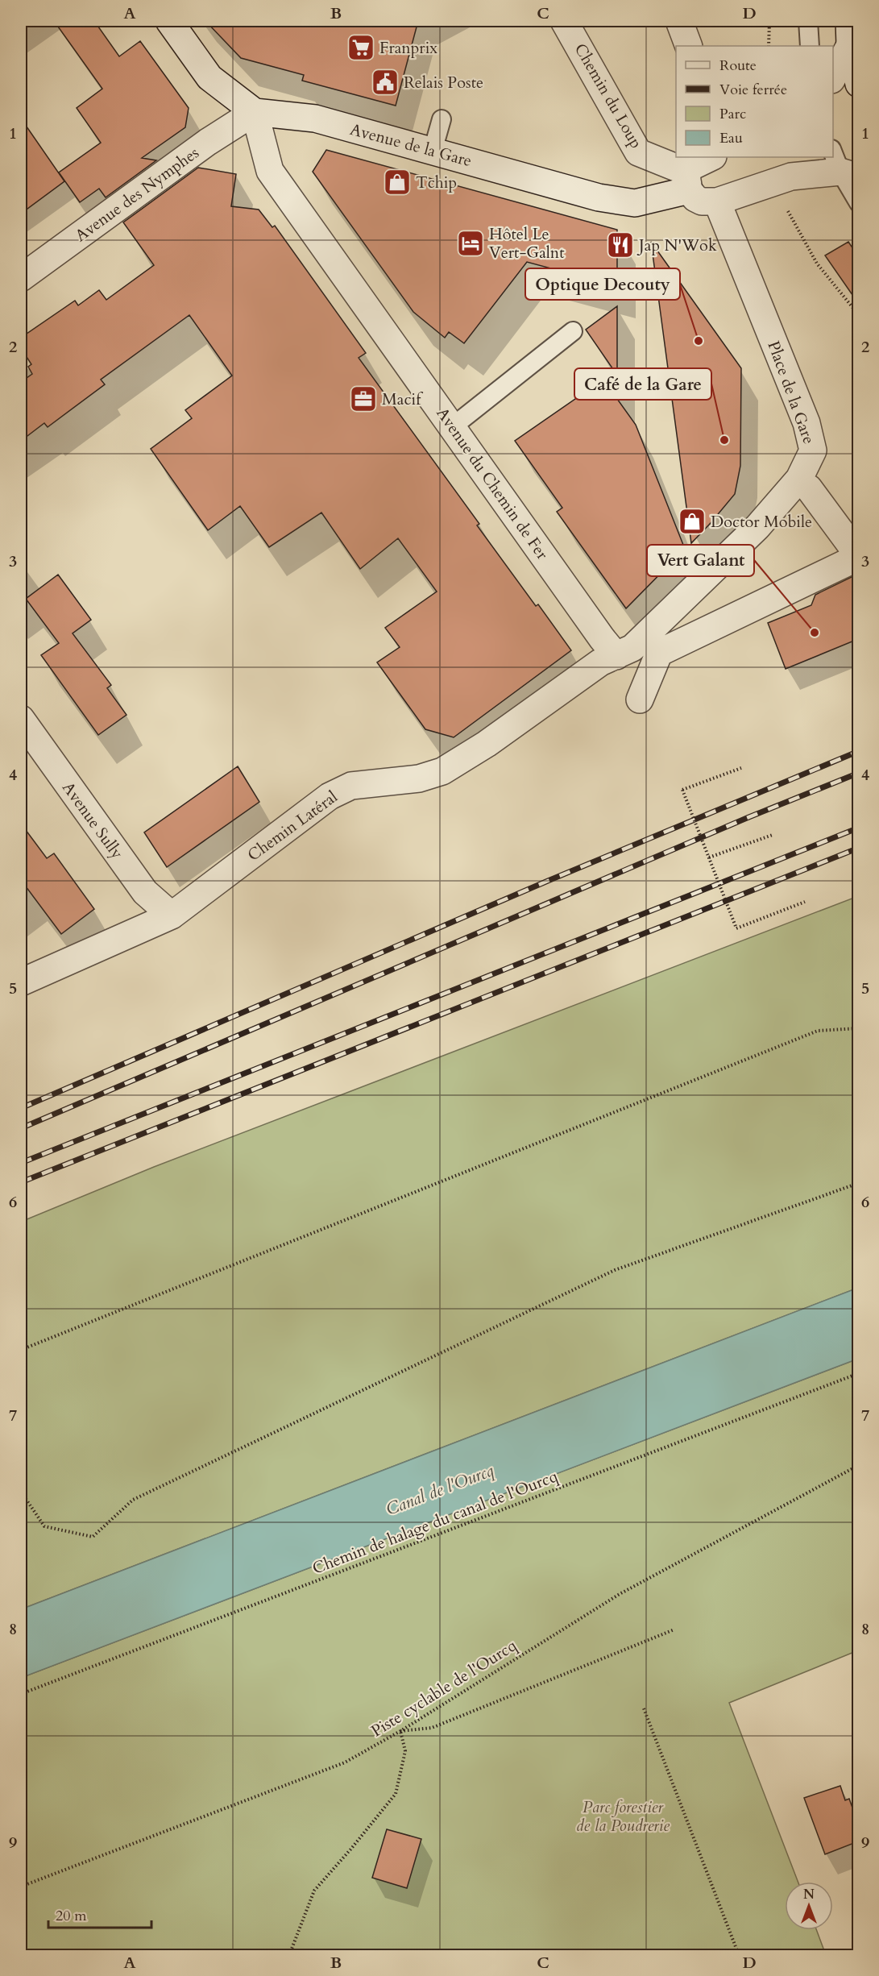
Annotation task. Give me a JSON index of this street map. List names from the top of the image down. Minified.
{"streets":{"street":["Chemin du Loup","Avenue de la Gare","Avenue des Nymphes","Place de la Gare","Avenue du Chemin de Fer","Avenue Sully","Chemin Latéral"],"path":["Chemin de halage du canal de l'Ourcq","Piste cyclable de l'Ourcq"]},"crossings":[["Chemin du Loup","Avenue de la Gare"],["Avenue de la Gare","Avenue des Nymphes"],["Avenue de la Gare","Avenue du Chemin de Fer"],["Avenue des Nymphes","Avenue du Chemin de Fer"],["Place de la Gare","Avenue du Chemin de Fer"],["Place de la Gare","Chemin Latéral"],["Avenue du Chemin de Fer","Chemin Latéral"],["Avenue Sully","Chemin Latéral"]],"water":["Canal de l'Ourcq"],"parks":["Parc forestier de la Poudrerie"],"places":{"supermarket":["Franprix"],"public building":["Relais Poste"],"shop":["Tchip","Doctor Mobile"],"hotel":["Hôtel Le Vert-Galnt"],"restaurant":["Jap N'Wok"],"other":["Optique Decouty","Café de la Gare","Vert Galant"],"office":["Macif"]},"legend":["Route","Voie ferrée","Parc","Eau"],"scale_bar":"20 m","north":"top","grid":{"columns":["A","B","C","D"],"rows":["1","2","3","4","5","6","7","8","9"]}}
